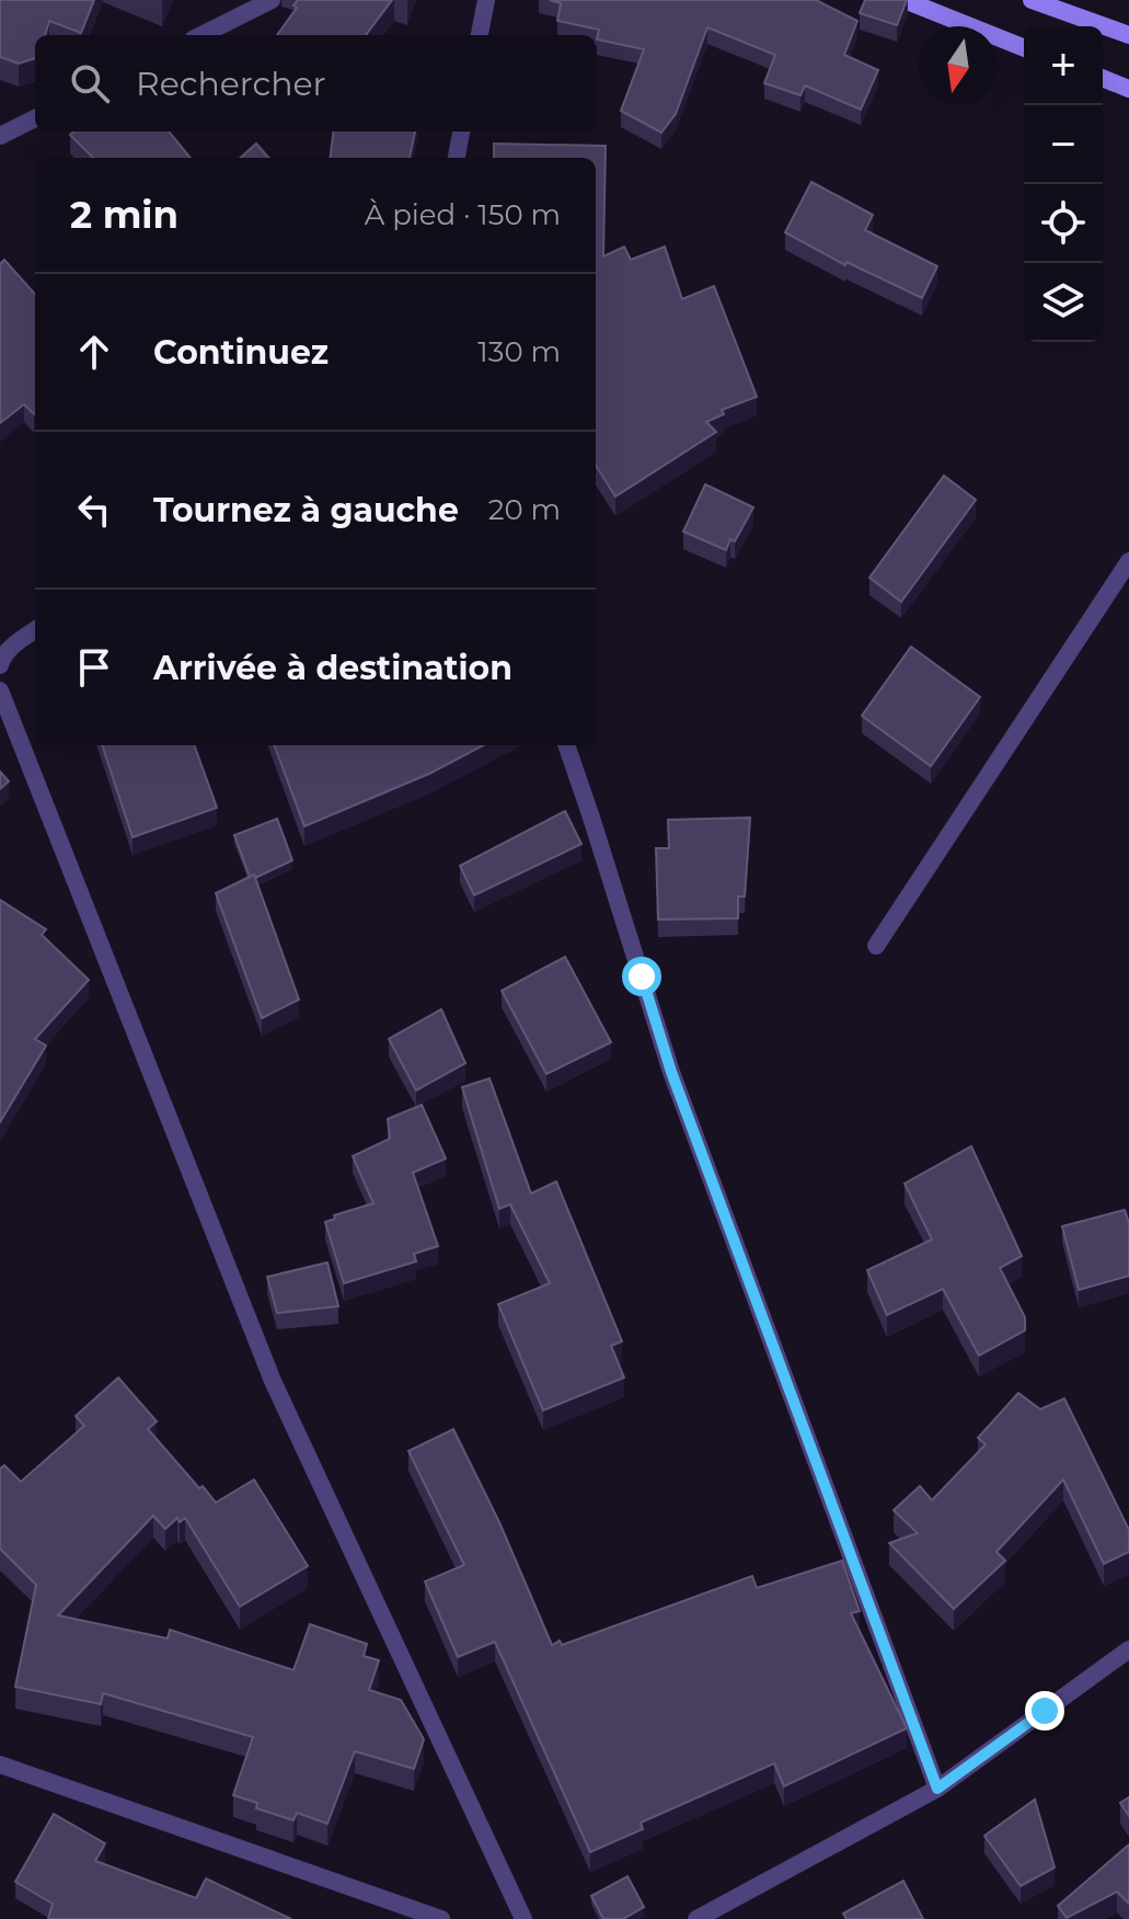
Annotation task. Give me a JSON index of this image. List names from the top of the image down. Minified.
{"north":"bottom","page":{"map_buttons":["+","−"],"search":"Rechercher","heading":["2 min","À pied · 150 m"],"list":[["Continuez","130 m"],["Tournez à gauche","20 m"],"Arrivée à destination"]}}
